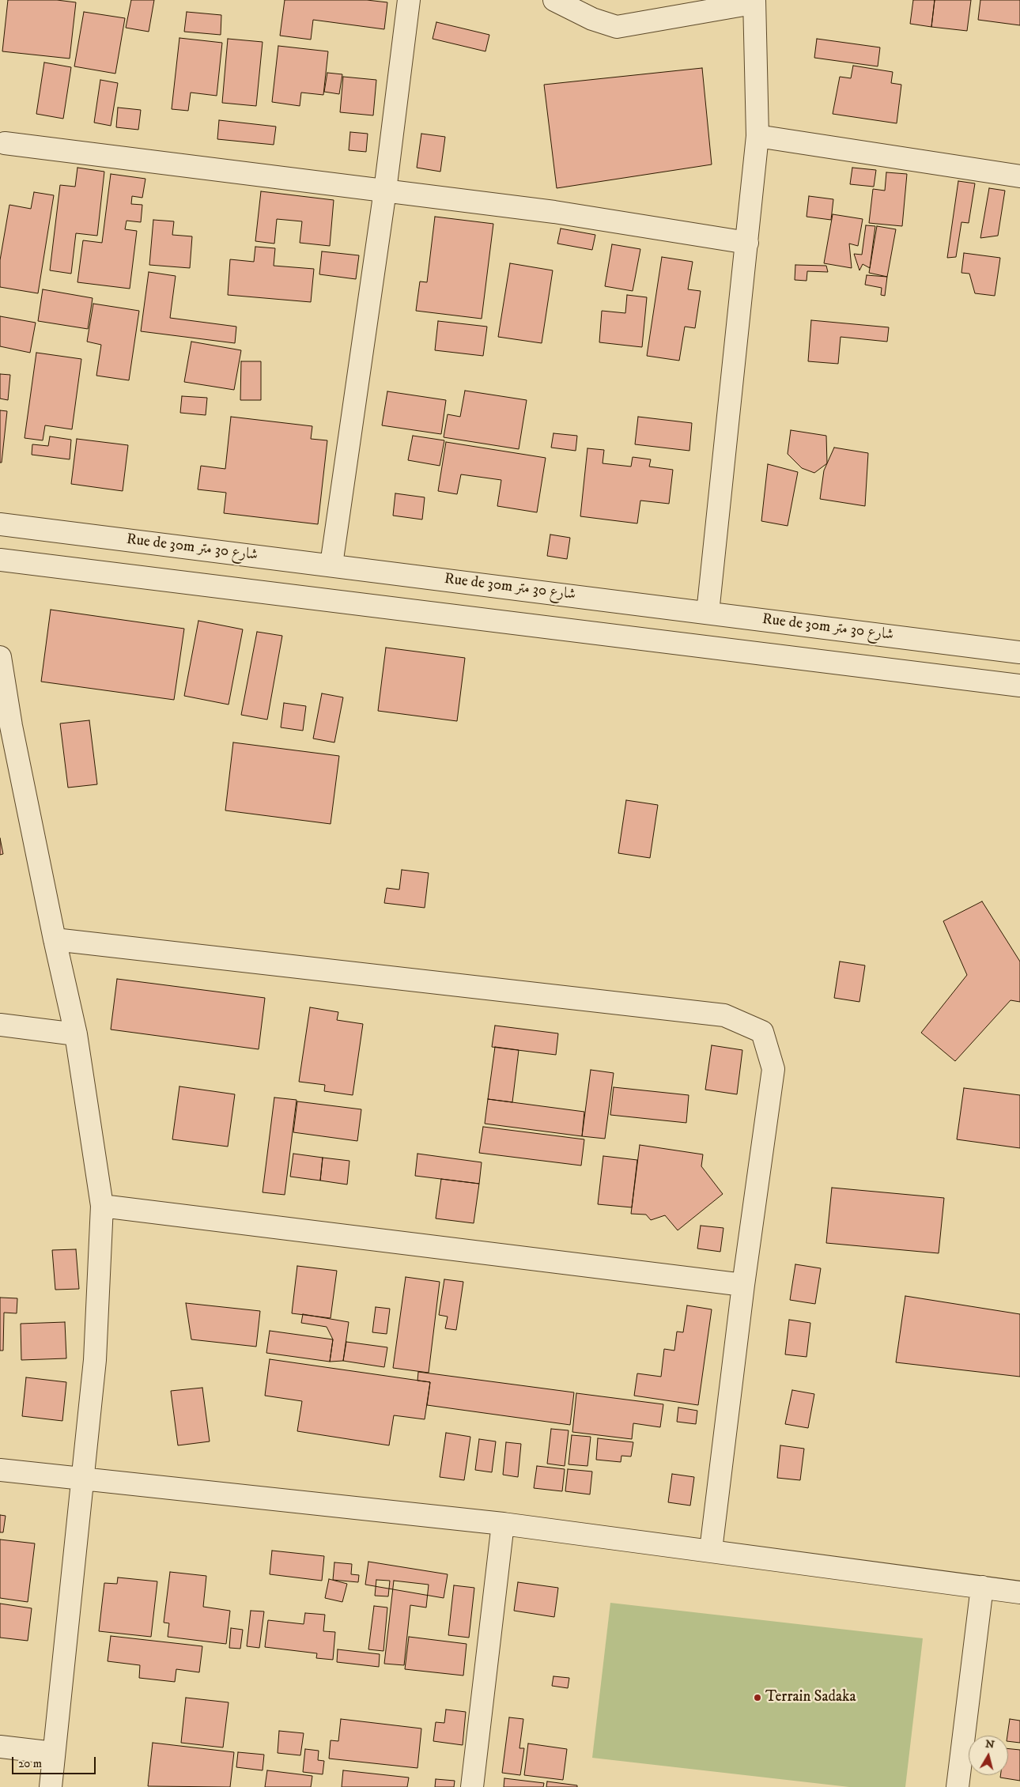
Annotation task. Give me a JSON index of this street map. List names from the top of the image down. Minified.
{"streets":{"street":["Rue de 30m شارع 30 متر"]},"places":["Terrain Sadaka"],"scale_bar":"20 m","north":"top"}
